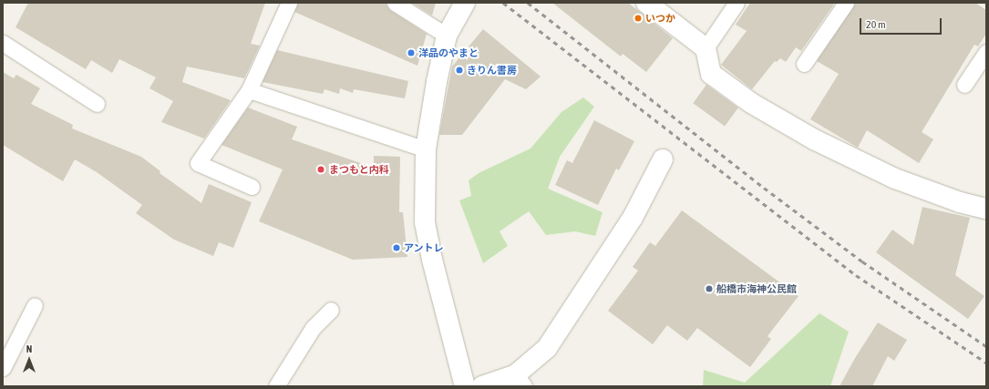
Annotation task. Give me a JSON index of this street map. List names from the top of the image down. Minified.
{"places":["いつか","洋品のやまと","きりん書房","まつもと内科","アントレ","船橋市海神公民館"],"scale_bar":"20 m","north":"top"}
